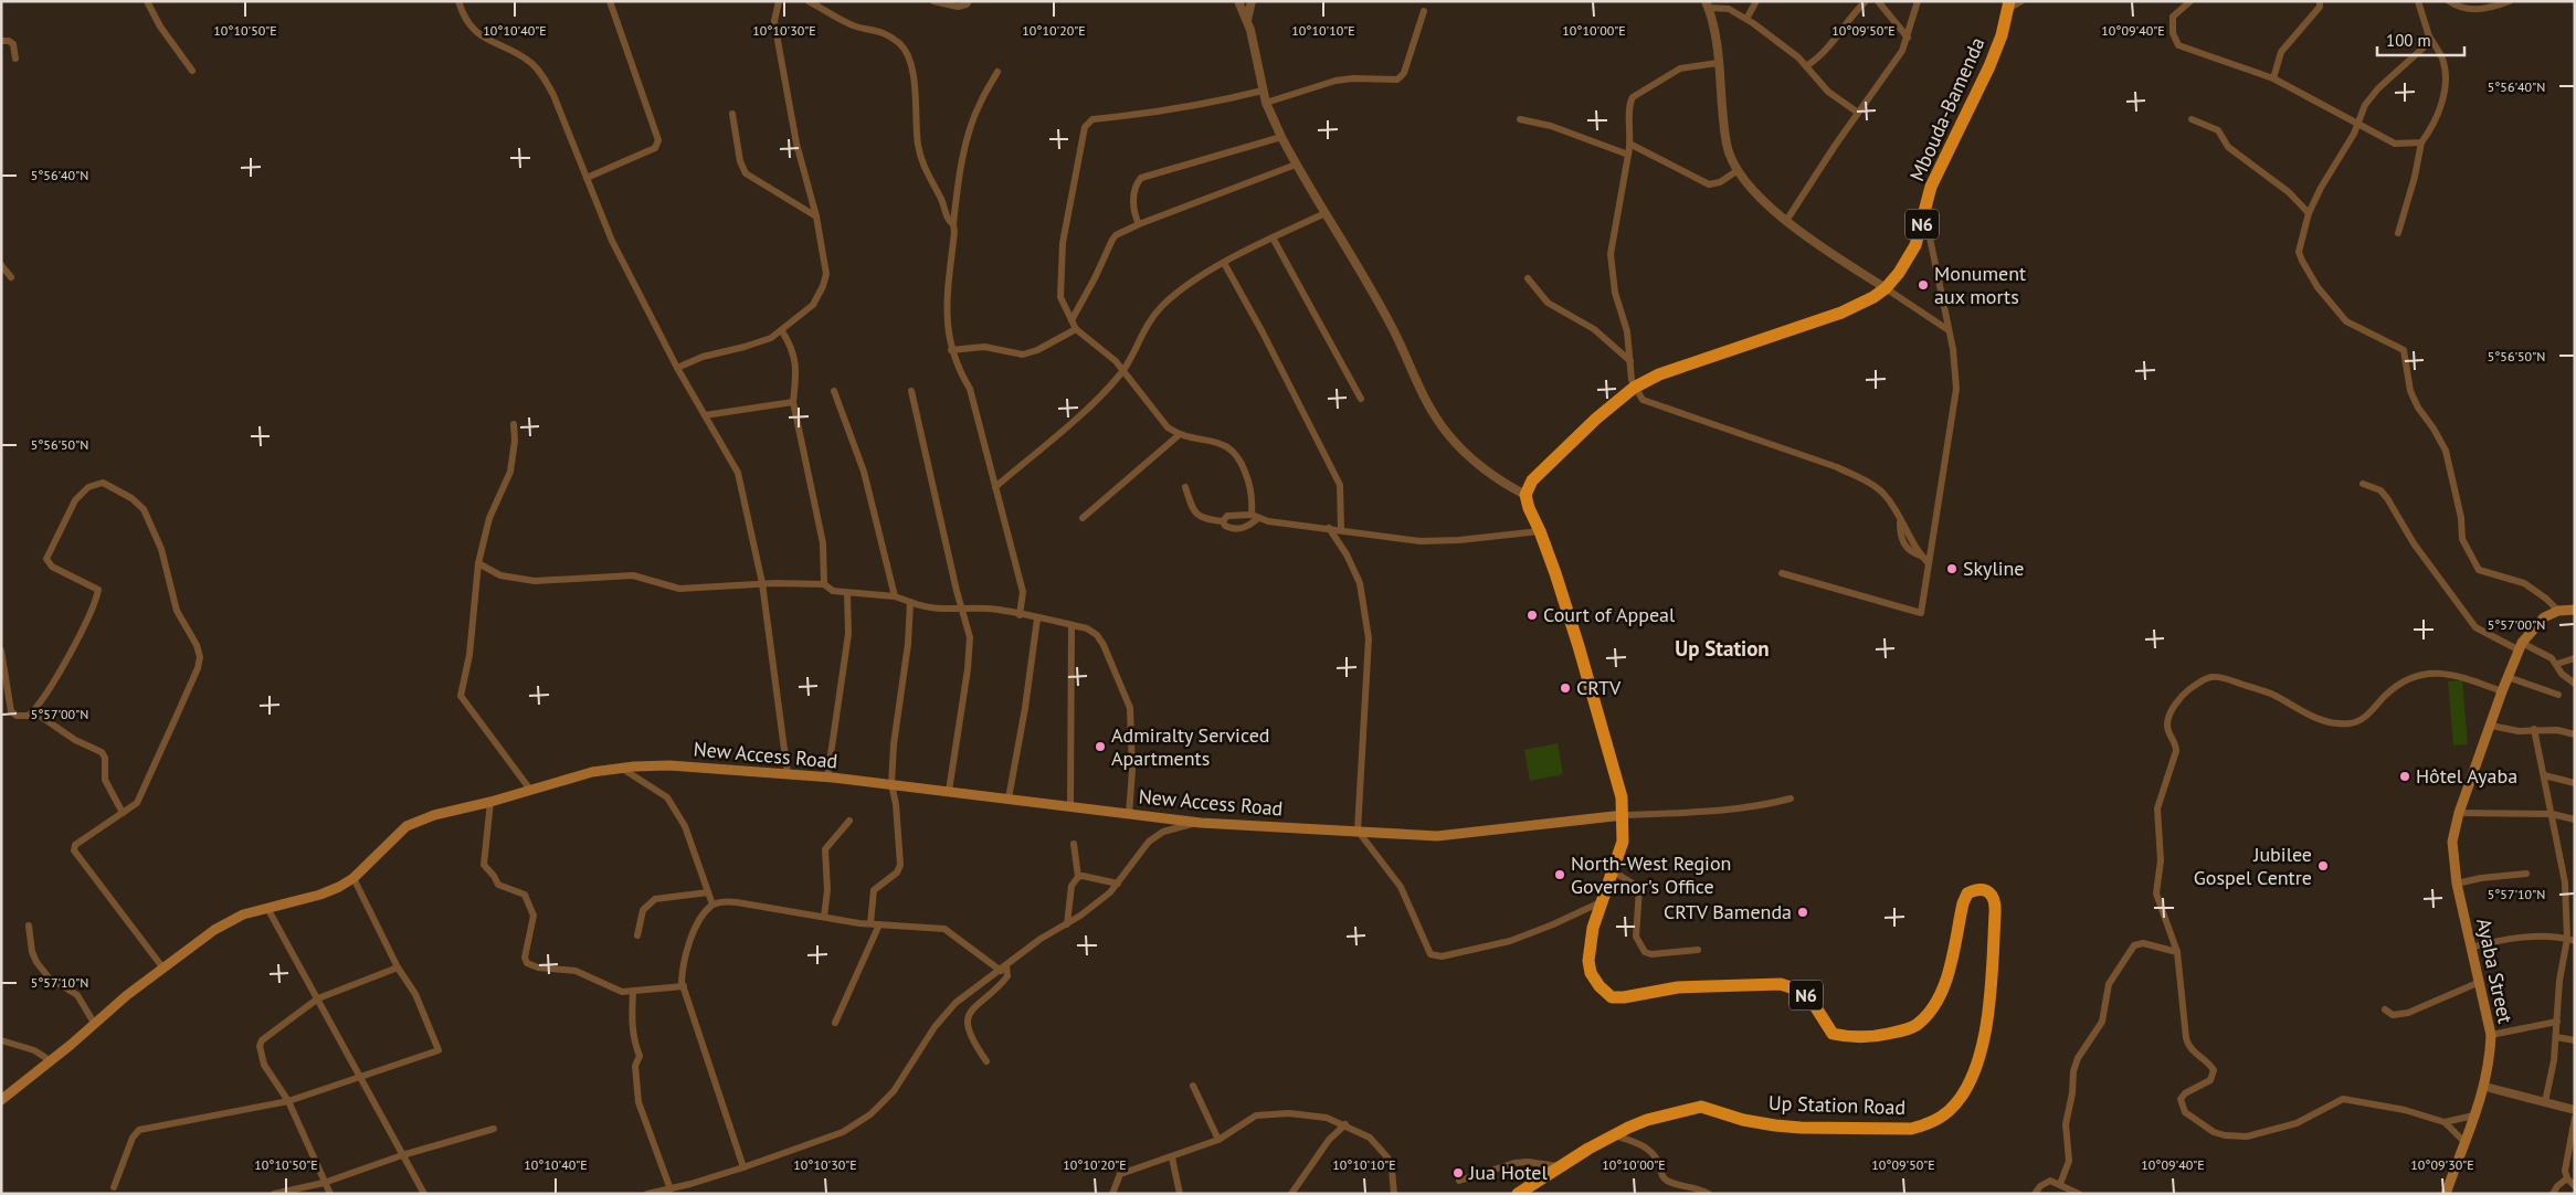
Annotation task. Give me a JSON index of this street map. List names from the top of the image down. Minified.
{"streets":{"highway":["Mbouda-Bamenda","N6","Up Station Road"],"main road":["New Access Road","Ayaba Street"]},"crossings":[["Mbouda-Bamenda","N6"],["N6","Up Station Road"],["New Access Road","Up Station Road"]],"districts":["Up Station"],"places":["Monument aux morts","Skyline","Court of Appeal","CRTV","Admiralty Serviced Apartments","Hôtel Ayaba","Jubilee Gospel Centre","North-West Region Governor's Office","CRTV Bamenda","Jua Hotel"],"scale_bar":"100 m","coordinates":["10°10'50\"E","10°10'40\"E","10°10'30\"E","10°10'20\"E","10°10'10\"E","10°10'00\"E","10°09'50\"E","10°09'40\"E","5°56'40\"N","5°56'50\"N","5°57'00\"N","5°57'10\"N","10°09'30\"E"]}
